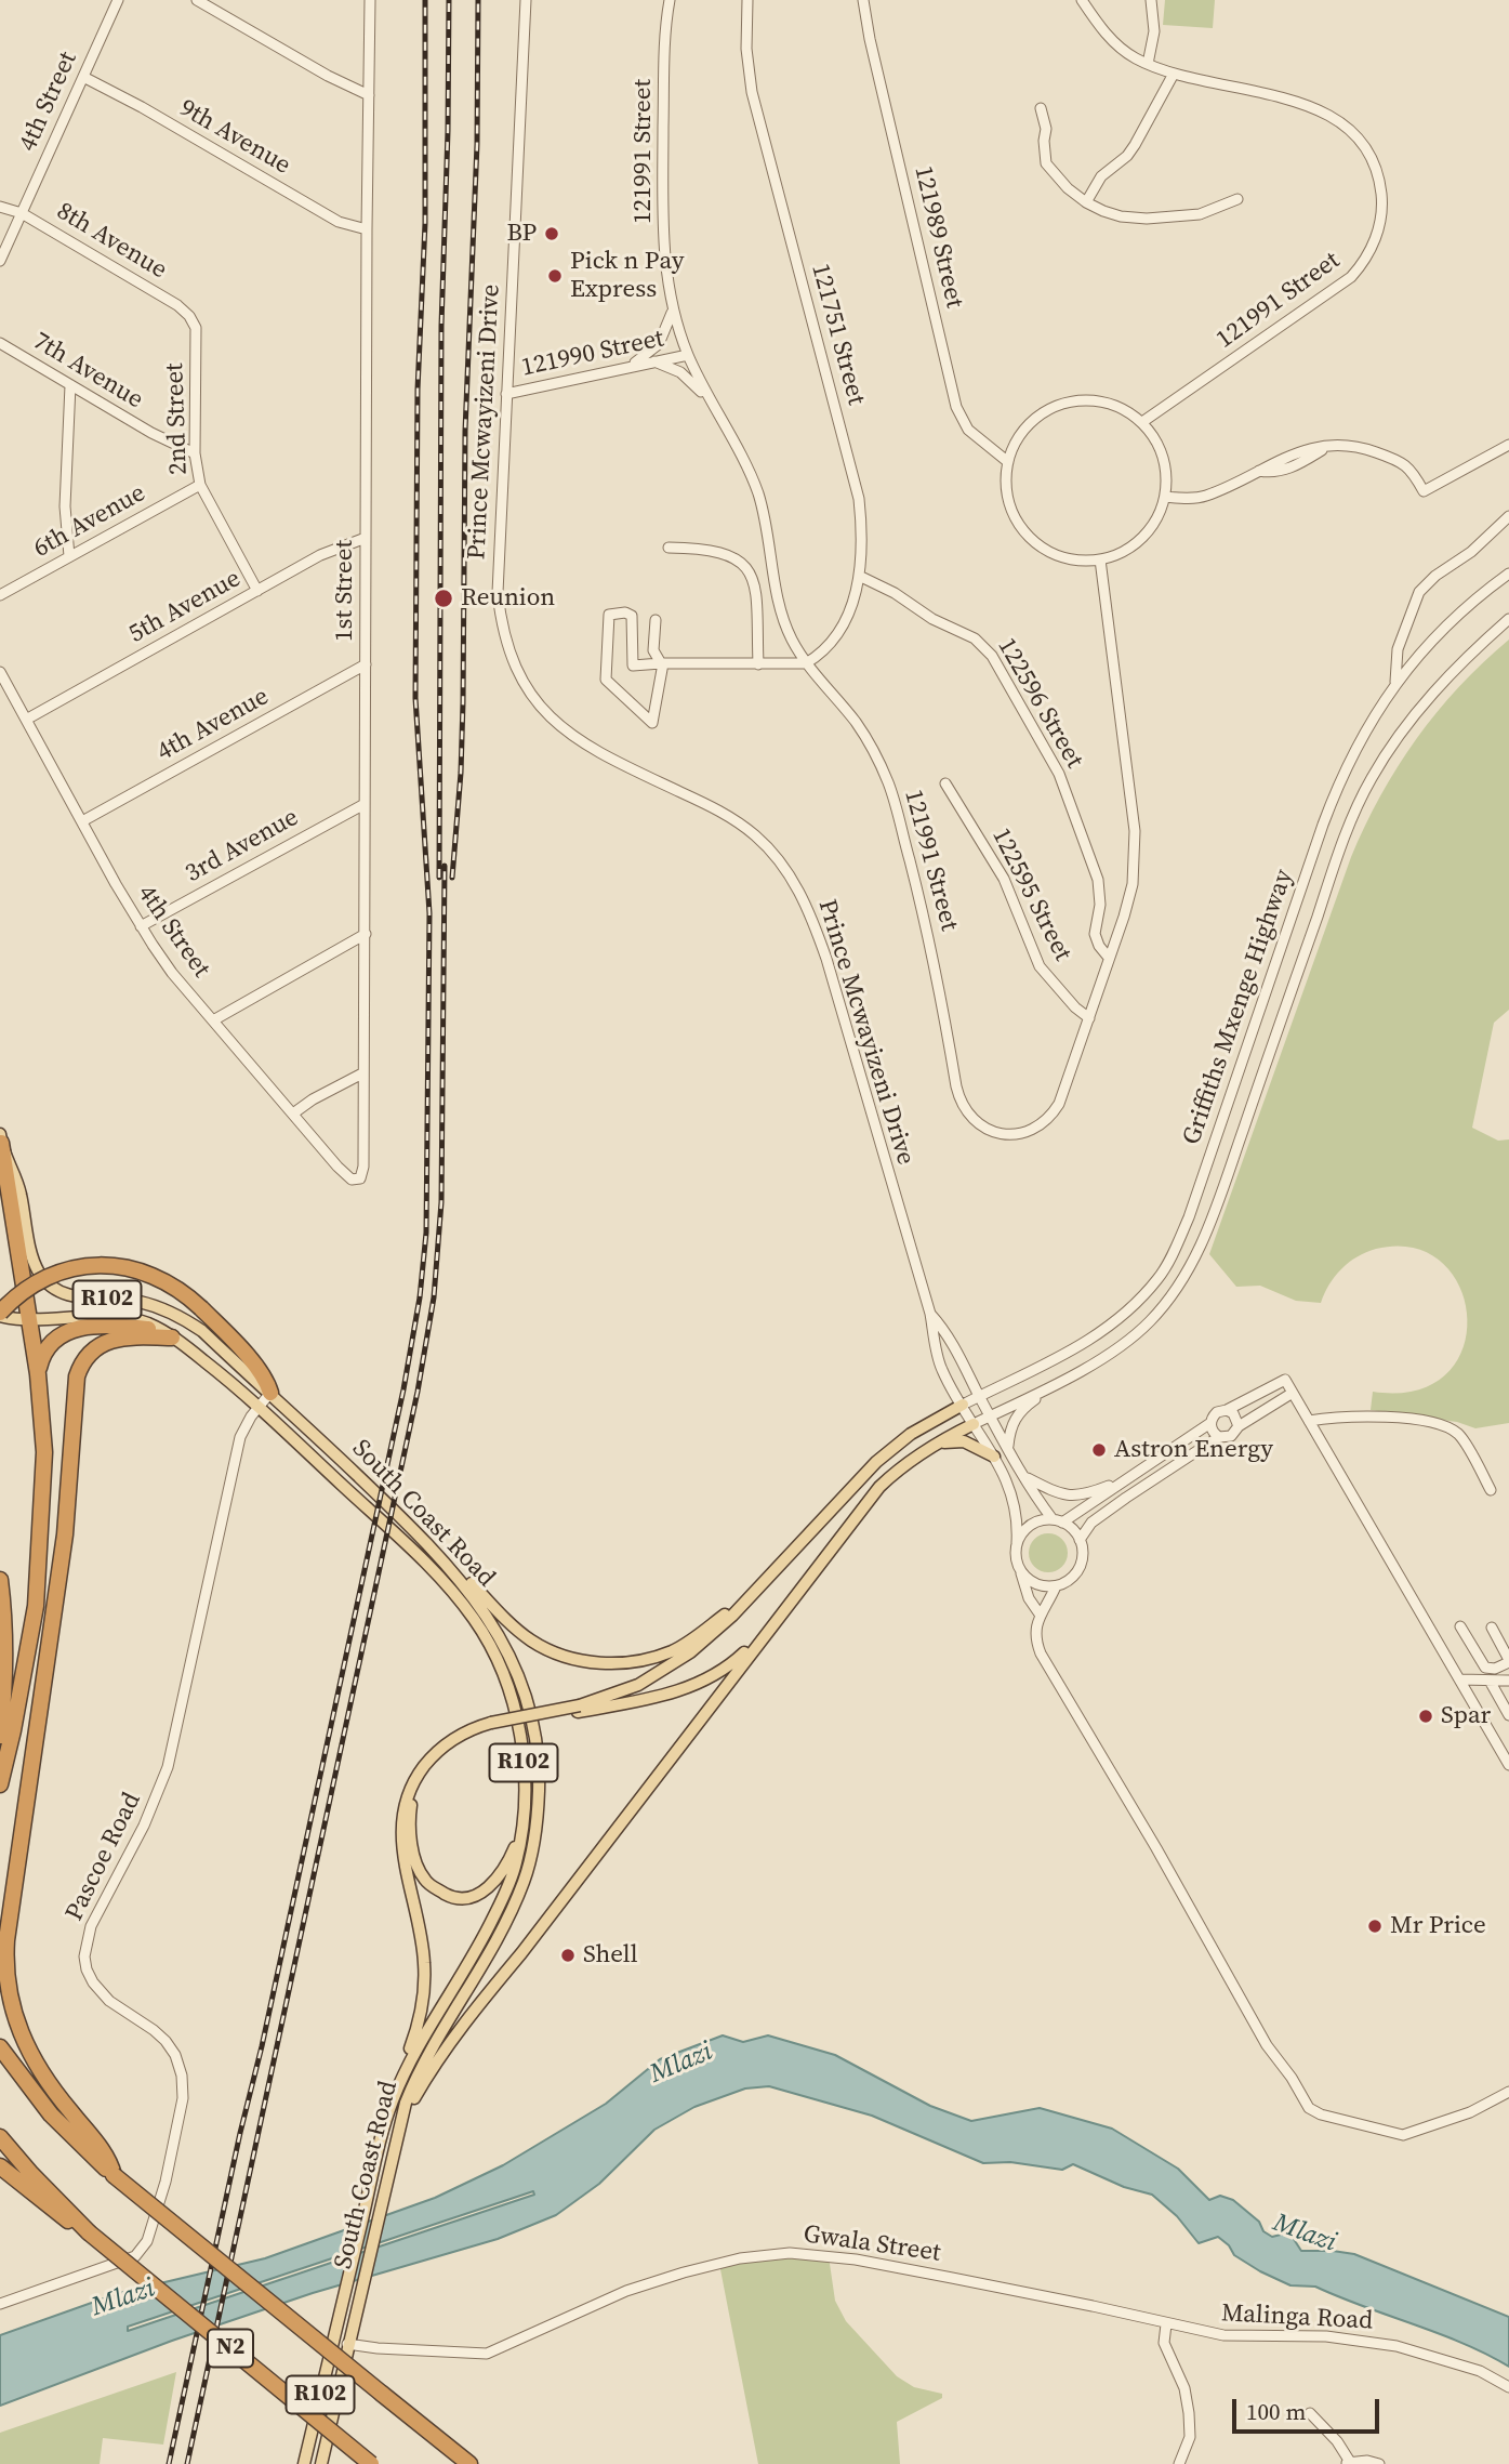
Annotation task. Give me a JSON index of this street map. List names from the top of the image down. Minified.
{"streets":{"highway":["N2"],"main road":["R102","South Coast Road"],"street":["4th Street","9th Avenue","121991 Street","121989 Street","8th Avenue","121751 Street","121990 Street","7th Avenue","2nd Street","Prince Mcwayizeni Drive","6th Avenue","1st Street","5th Avenue","122596 Street","4th Avenue","3rd Avenue","122595 Street","Griffiths Mxenge Highway","Pascoe Road","Gwala Street","Malinga Road"]},"crossings":[["4th Street","9th Avenue"],["4th Street","8th Avenue"],["4th Street","1st Street"],["4th Street","5th Avenue"],["4th Street","4th Avenue"],["4th Street","3rd Avenue"],["9th Avenue","1st Street"],["121991 Street","121989 Street"],["121991 Street","121751 Street"],["121991 Street","121990 Street"],["121991 Street","122596 Street"],["121991 Street","122595 Street"],["8th Avenue","2nd Street"],["121751 Street","122596 Street"],["121990 Street","Prince Mcwayizeni Drive"],["7th Avenue","2nd Street"],["2nd Street","6th Avenue"],["2nd Street","5th Avenue"],["Prince Mcwayizeni Drive","Griffiths Mxenge Highway"],["1st Street","5th Avenue"],["1st Street","4th Avenue"],["1st Street","3rd Avenue"],["South Coast Road","Pascoe Road"],["South Coast Road","Gwala Street"],["Gwala Street","Malinga Road"]],"water":["Mlazi"],"places":["BP","Pick n Pay Express","Reunion","Astron Energy","Spar","Mr Price","Shell"],"scale_bar":"100 m"}
